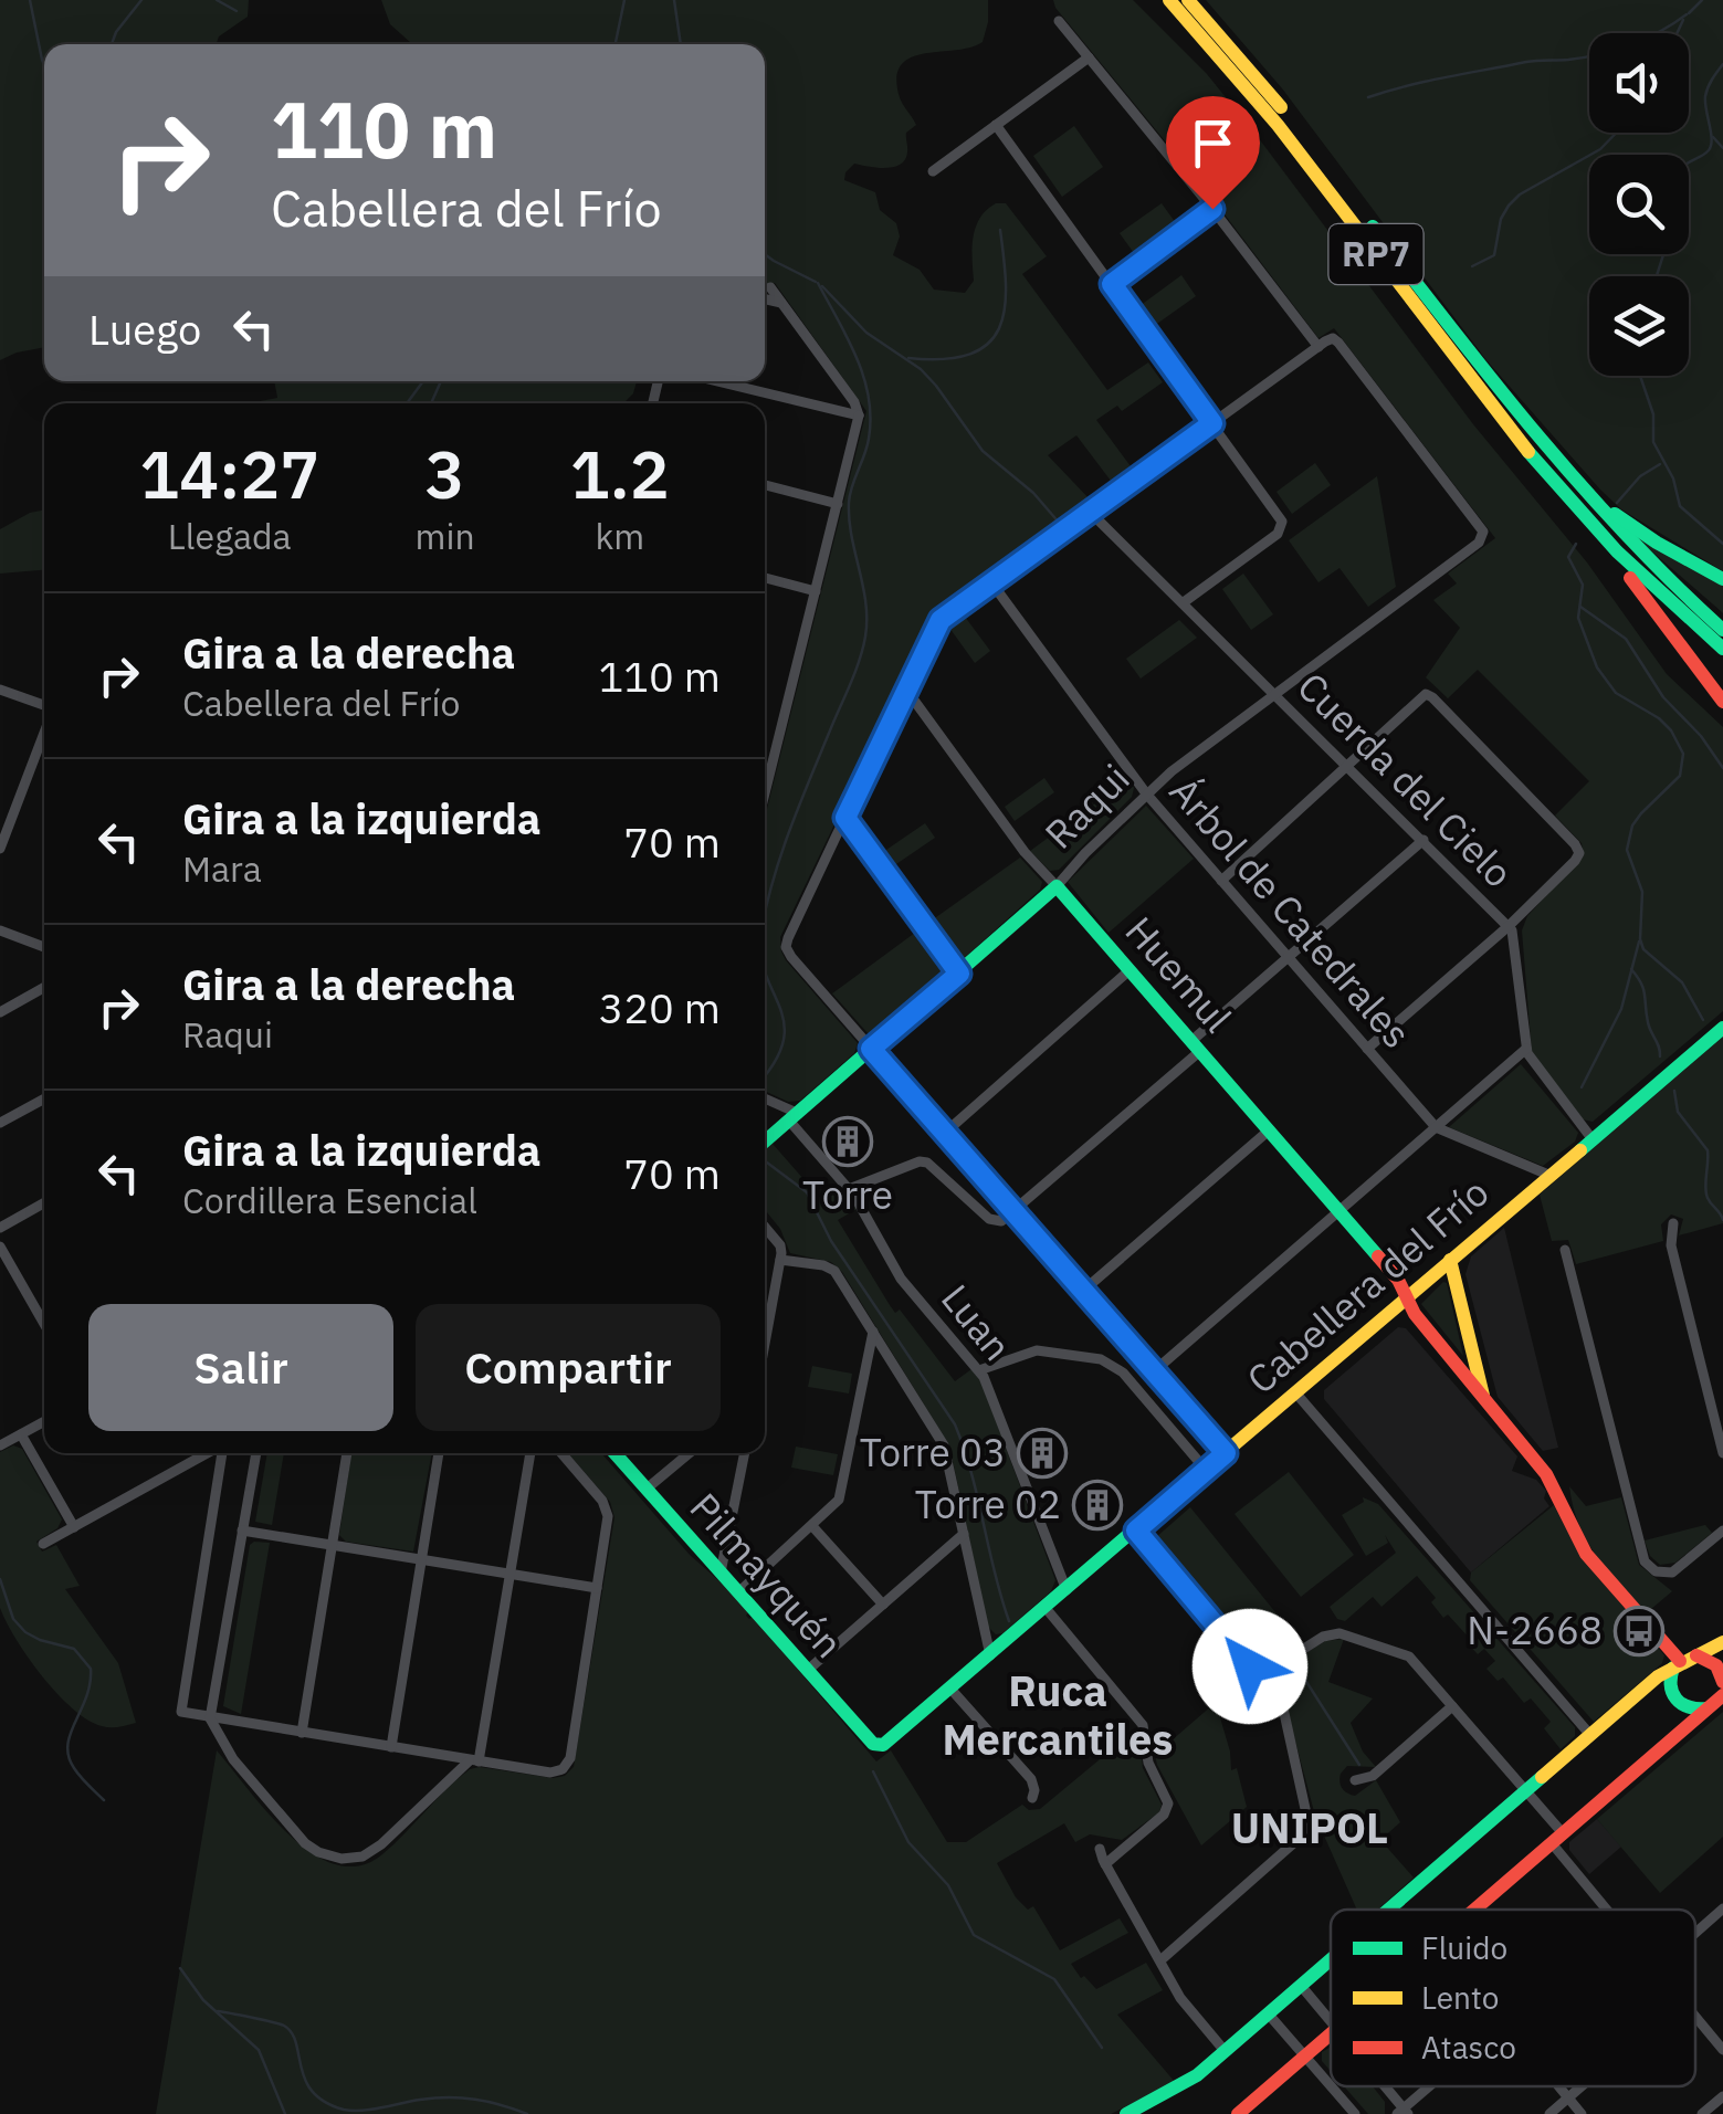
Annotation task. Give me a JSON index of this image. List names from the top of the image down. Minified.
{"streets":{"main road":["RP7","Raqui","Huemul","Cabellera del Frío","Pilmayquén"],"street":["Cuerda del Cielo","Árbol de Catedrales","Luan"]},"crossings":[["Cuerda del Cielo","Raqui"],["Cuerda del Cielo","Cabellera del Frío"],["Raqui","Árbol de Catedrales"],["Raqui","Huemul"],["Raqui","Luan"],["Árbol de Catedrales","Cabellera del Frío"],["Huemul","Cabellera del Frío"],["Cabellera del Frío","Luan"],["Cabellera del Frío","Pilmayquén"]],"districts":["Ruca Mercantiles","UNIPOL"],"places":{"building":["Torre","Torre 03","Torre 02"],"bus stop":["N-2668"]},"legend":["Fluido","Lento","Atasco"],"page":{"turn":["110 m","Cabellera del Frío"],"then":"Luego","eta":["14:27","Llegada","3","min","1.2","km"],"list":[{"name":"Gira a la derecha","note":"Cabellera del Frío","value":"110 m"},{"name":"Gira a la izquierda","note":"Mara","value":"70 m"},{"name":"Gira a la derecha","note":"Raqui","value":"320 m"},{"name":"Gira a la izquierda","note":"Cordillera Esencial","value":"70 m"}],"buttons":["Salir","Compartir"]}}
